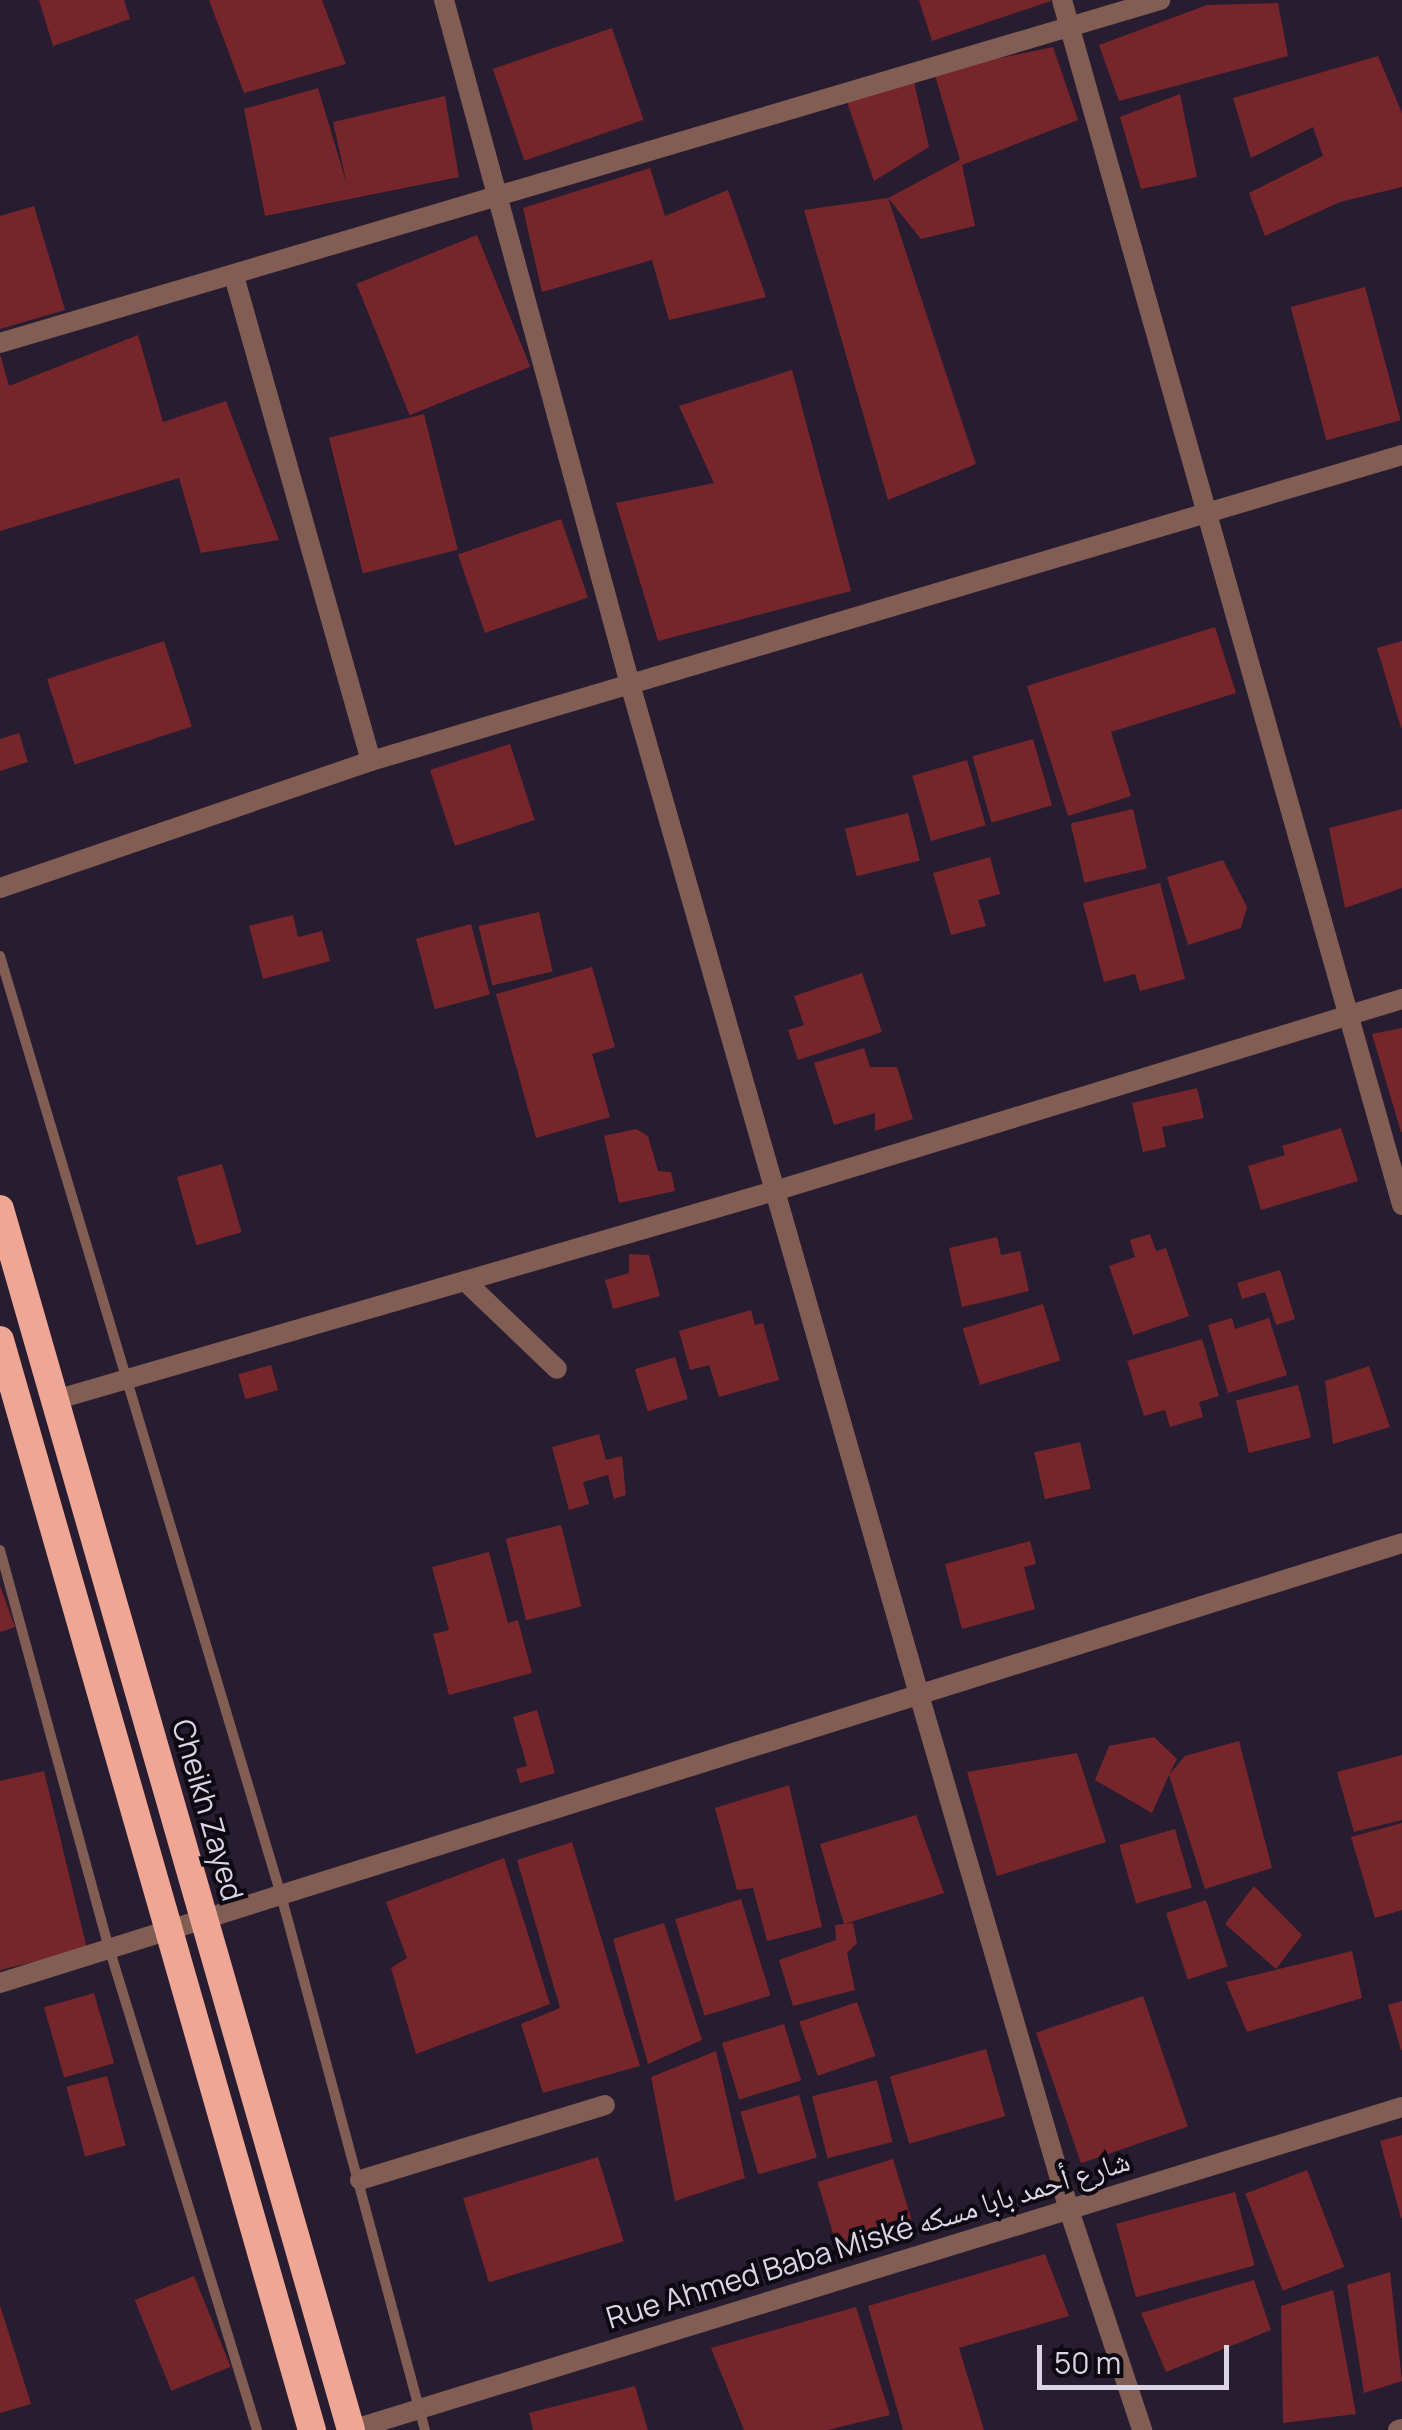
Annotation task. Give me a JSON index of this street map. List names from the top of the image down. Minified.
{"streets":{"highway":["Cheikh Zayed"],"street":["Rue Ahmed Baba Miské شارع أحمد بابا مسكه"]},"crossings":[["Cheikh Zayed","Rue Ahmed Baba Miské شارع أحمد بابا مسكه"]],"scale_bar":"50 m"}
